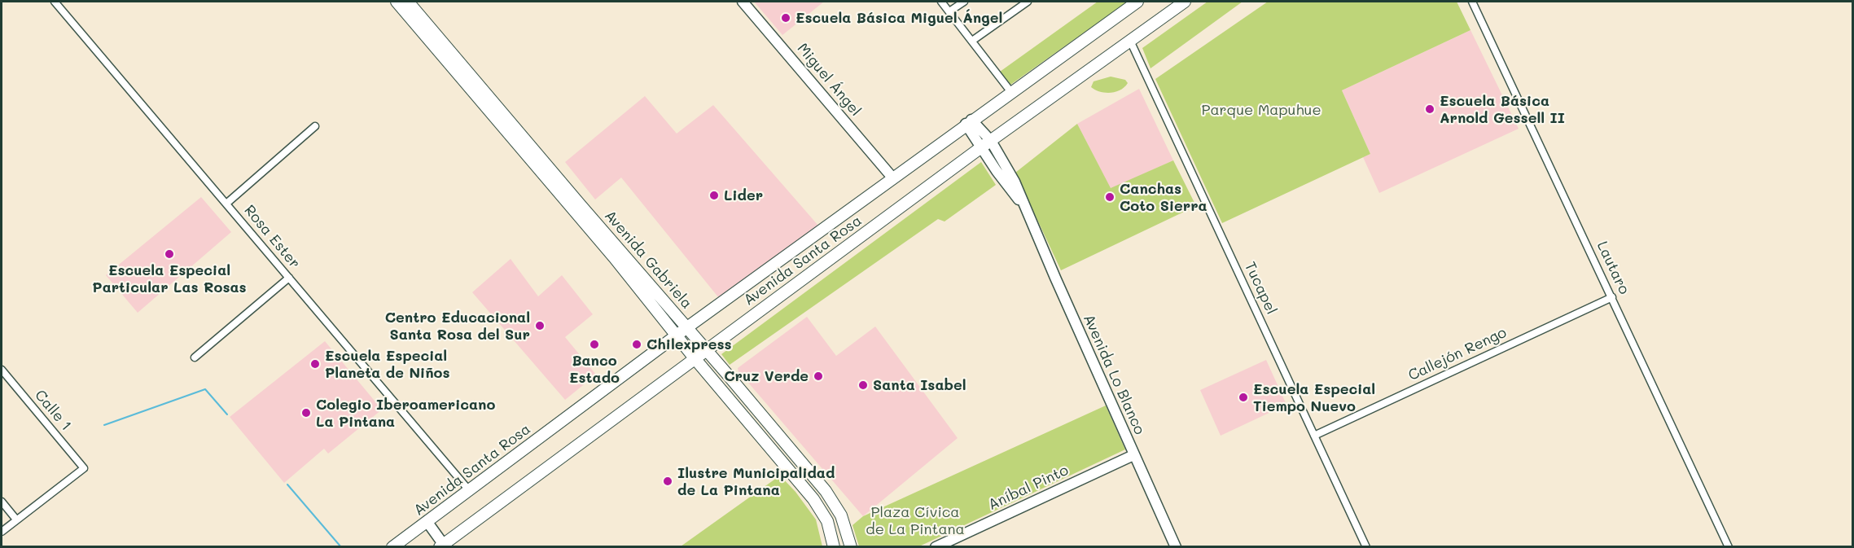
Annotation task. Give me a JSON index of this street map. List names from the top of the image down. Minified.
{"streets":{"main road":["Miguel Ángel","Avenida Gabriela","Avenida Santa Rosa","Avenida Lo Blanco","Aníbal Pinto"],"street":["Rosa Ester","Lautaro","Tucapel","Callejón Rengo","Calle 1"]},"crossings":[["Miguel Ángel","Avenida Santa Rosa"],["Rosa Ester","Avenida Santa Rosa"],["Avenida Gabriela","Avenida Santa Rosa"],["Avenida Santa Rosa","Tucapel"],["Avenida Santa Rosa","Avenida Lo Blanco"],["Lautaro","Callejón Rengo"],["Tucapel","Callejón Rengo"],["Avenida Lo Blanco","Aníbal Pinto"]],"parks":["Parque Mapuhue","Plaza Cívica de La Pintana"],"places":["Escuela Básica Miguel Ángel","Escuela Básica Arnold Gessell II","Lider","Canchas Coto Sierra","Escuela Especial Particular Las Rosas","Centro Educacional Santa Rosa del Sur","Banco Estado","Chilexpress","Escuela Especial Planeta de Niños","Cruz Verde","Santa Isabel","Escuela Especial Tiempo Nuevo","Colegio Iberoamericano La Pintana","Ilustre Municipalidad de La Pintana"]}
